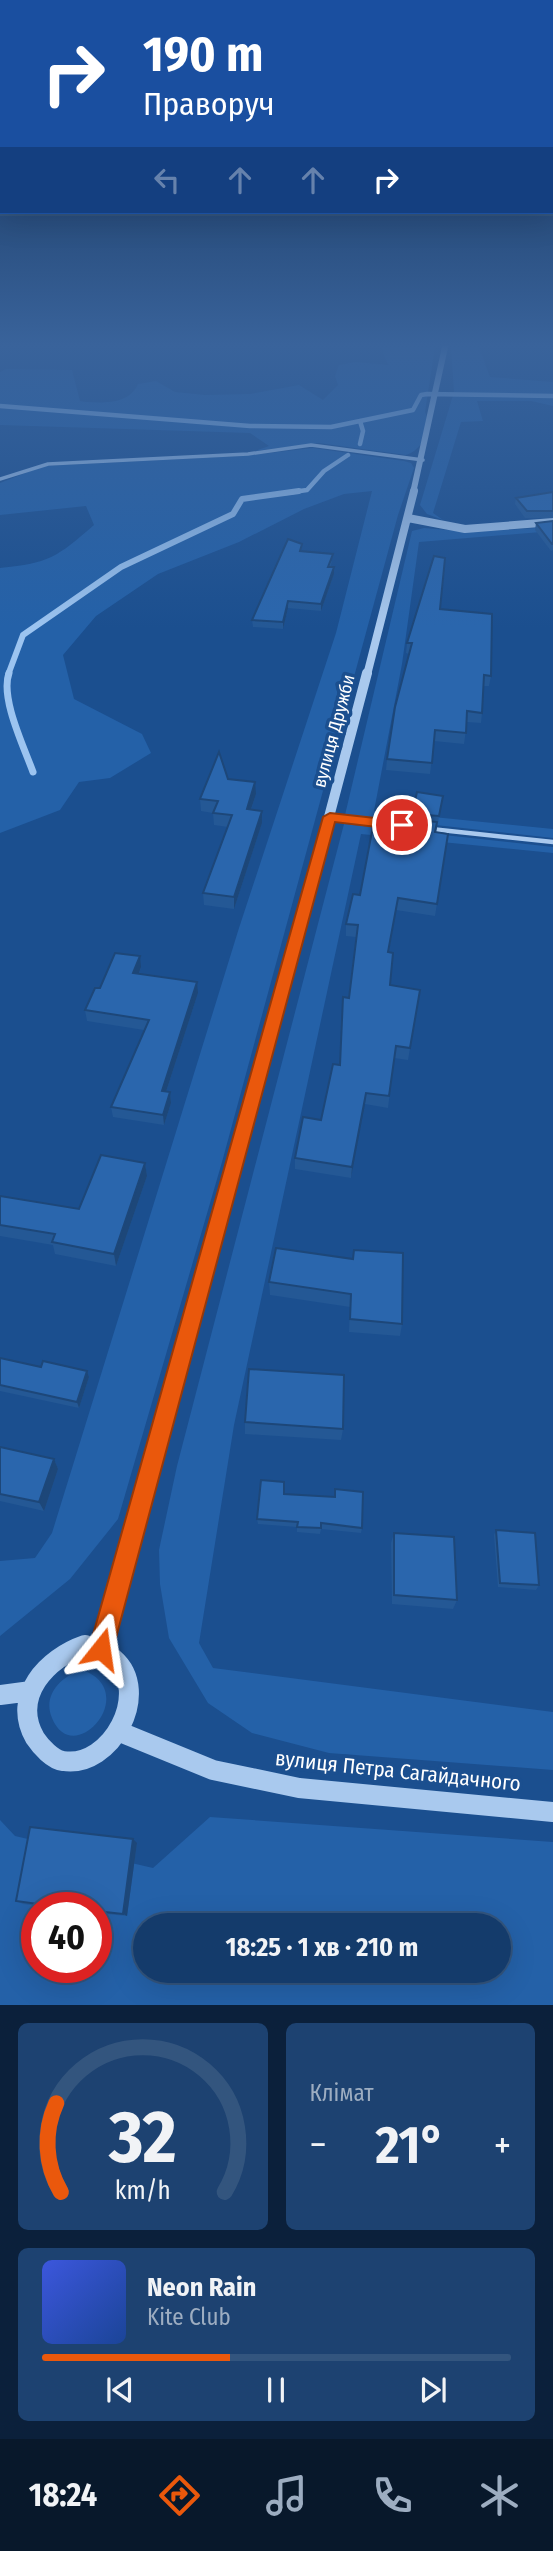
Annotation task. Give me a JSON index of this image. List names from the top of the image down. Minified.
{"streets":{"street":["вулиця Дружби","вулиця Петра Сагайдачного"]},"crossings":[["вулиця Дружби","вулиця Петра Сагайдачного"]],"page":{"turn":["190 m","Праворуч"],"limit":"40","trip":"18:25 · 1 хв · 210 m","tile":"Клімат","heat":["−","21°","+"],"song":["Neon Rain","Kite Club"],"tabs":"18:24","gauge":["32","km/h"]}}
